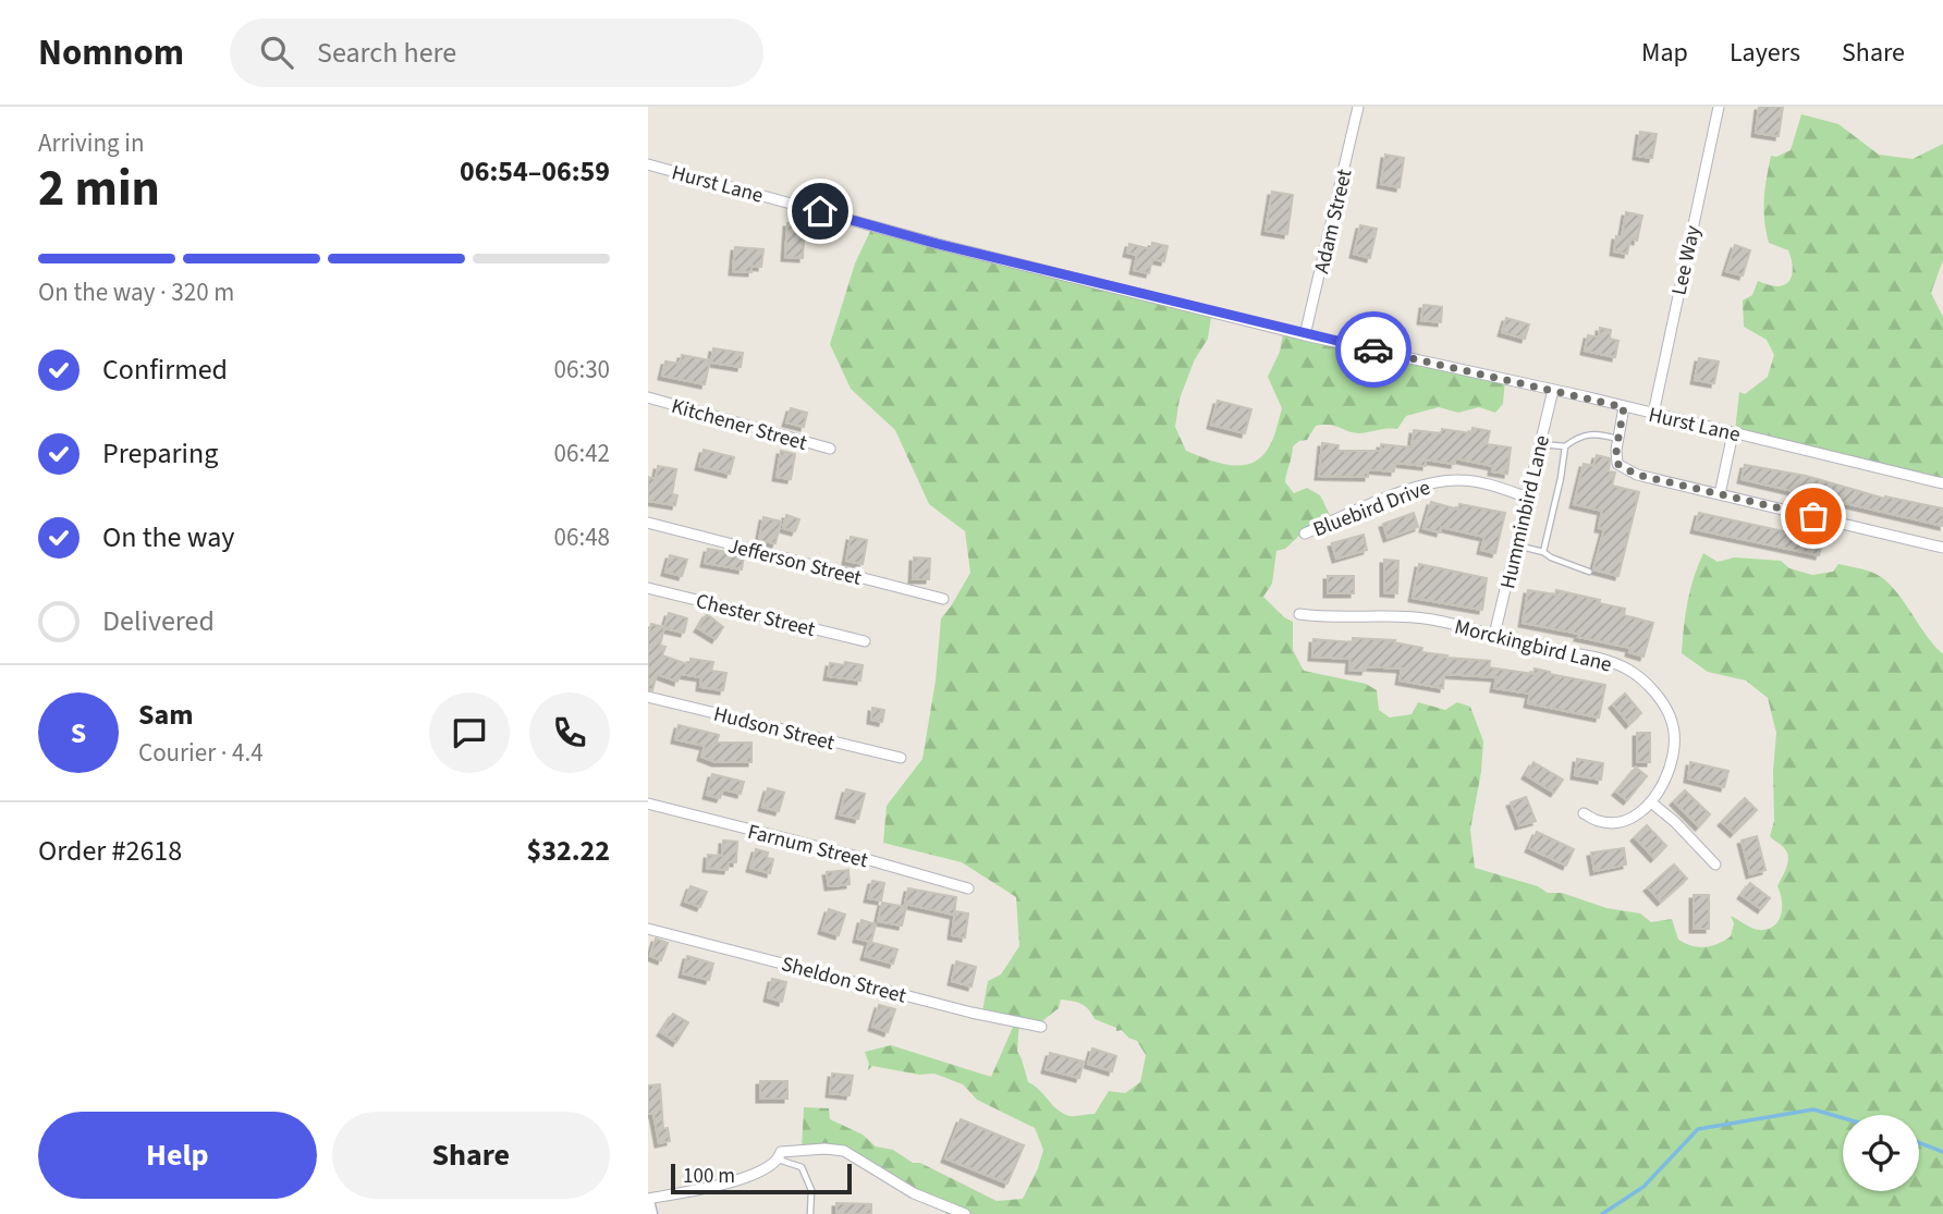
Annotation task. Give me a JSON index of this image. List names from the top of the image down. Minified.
{"streets":{"street":["Hurst Lane","Adam Street","Lee Way","Kitchener Street","Bluebird Drive","Humminbird Lane","Jefferson Street","Chester Street","Morckingbird Lane","Hudson Street","Farnum Street","Sheldon Street"]},"crossings":[["Hurst Lane","Adam Street"],["Hurst Lane","Lee Way"],["Hurst Lane","Humminbird Lane"],["Bluebird Drive","Humminbird Lane"],["Humminbird Lane","Morckingbird Lane"]],"scale_bar":"100 m","page":{"header":"Nomnom","search":"Search here","nav":["Map","Layers","Share"],"heading":["2 min","Arriving in","06:54–06:59"],"panel":["Sam","Courier · 4.4","Order #2618","$32.22"],"bar":"On the way · 320 m","list":[["Confirmed","06:30"],["Preparing","06:42"],["On the way","06:48"],"Delivered"],"round":"S","buttons":["Help","Share"],"scale":"100 m"}}
